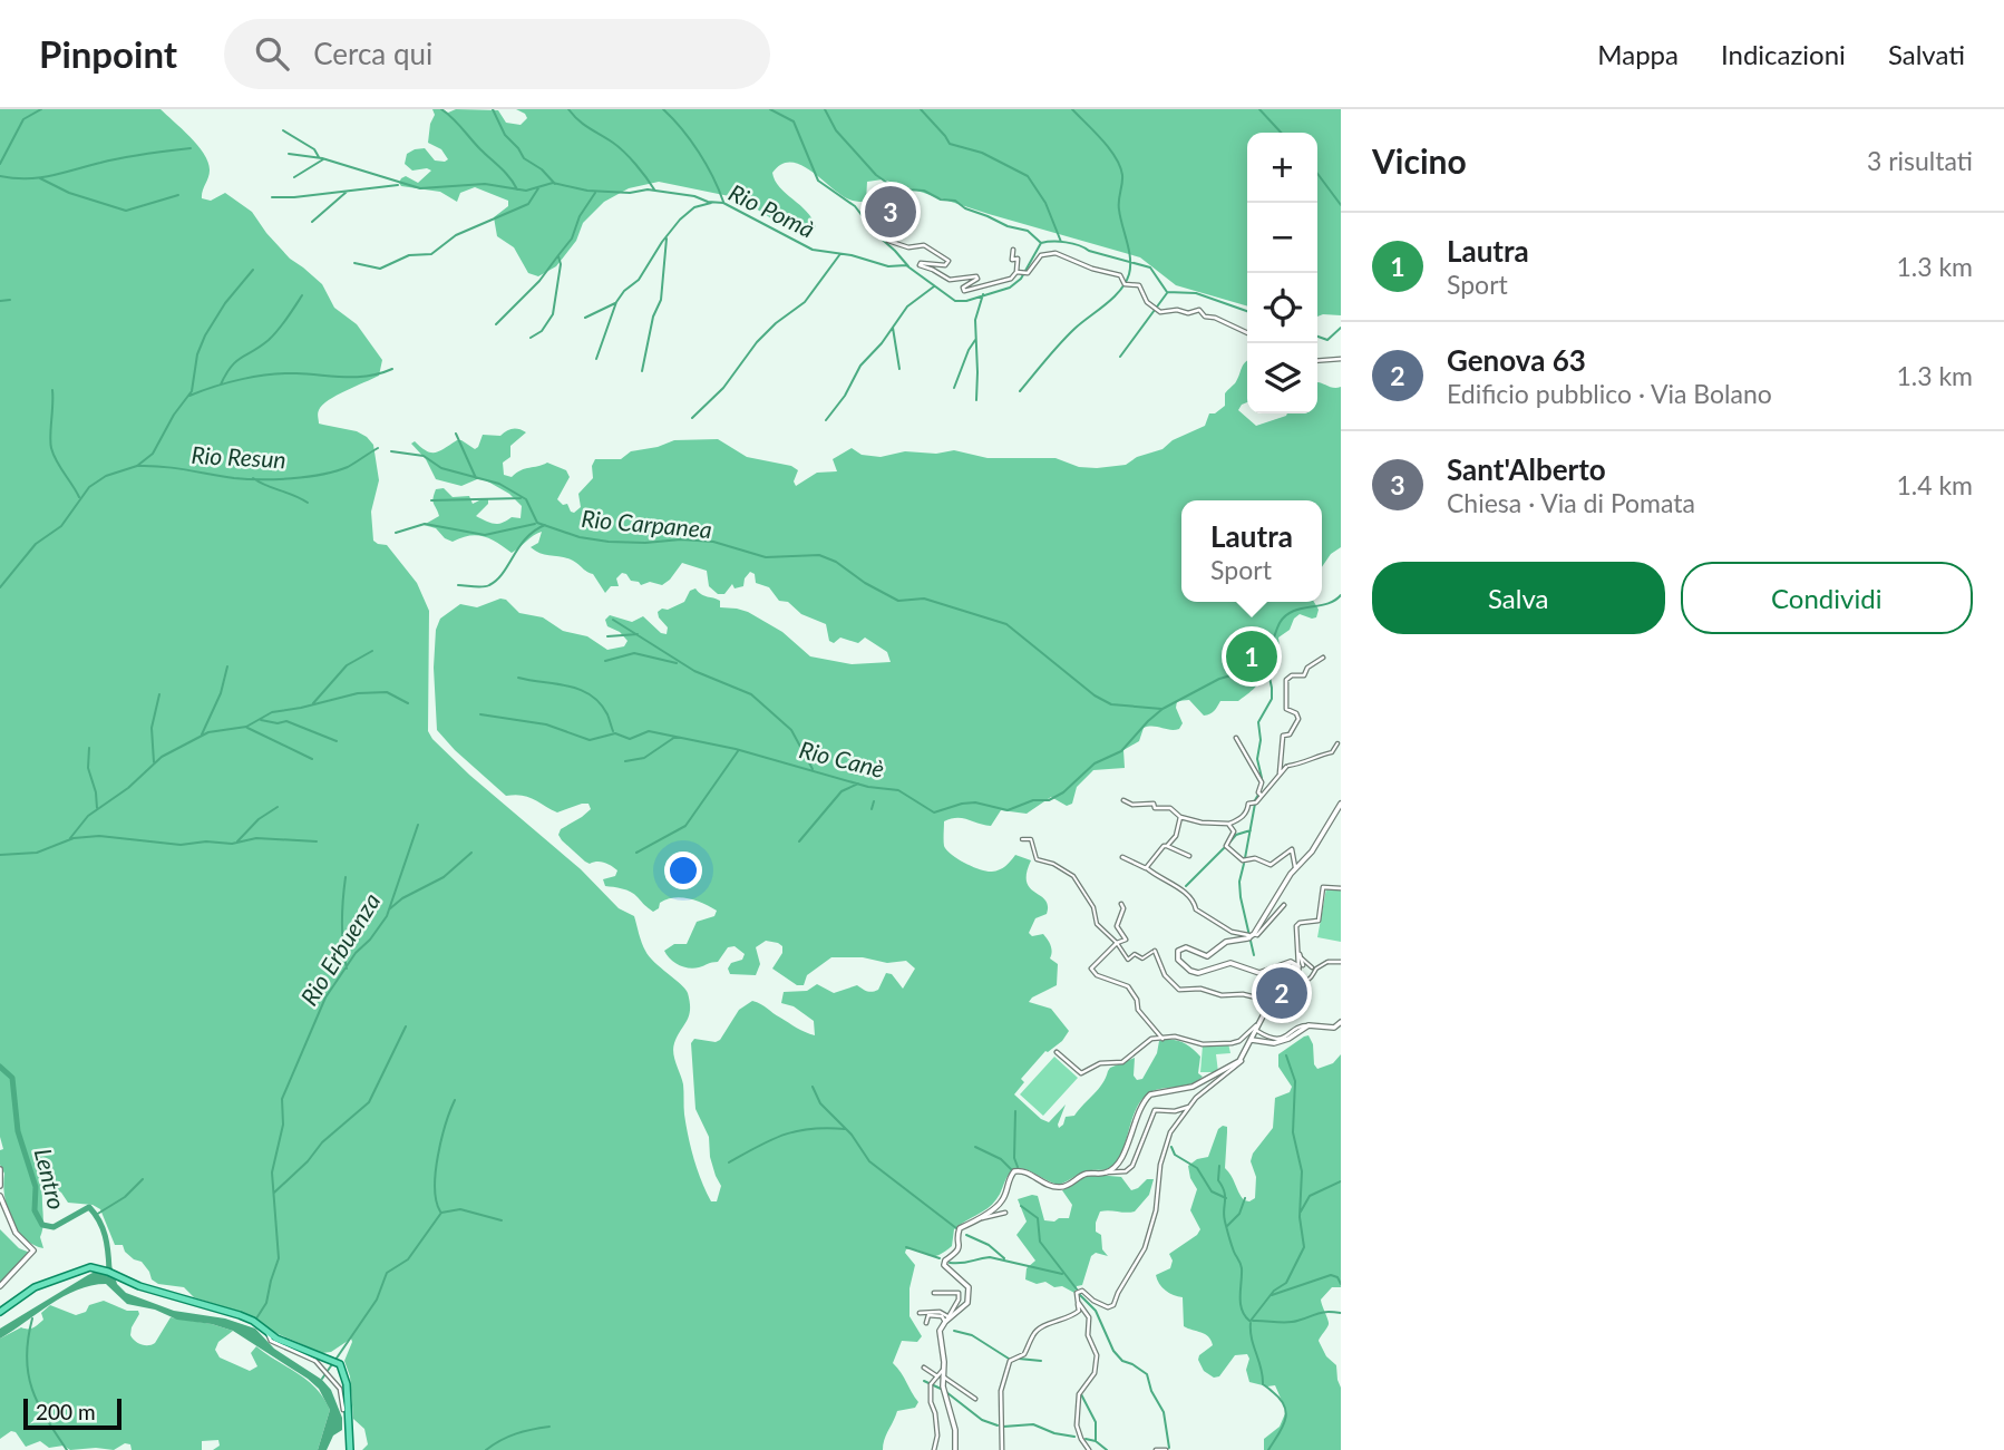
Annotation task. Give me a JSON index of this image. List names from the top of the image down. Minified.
{"water":["Rio Pomà","Rio Resun","Rio Carpanea","Rio Canè","Rio Erbuenza","Lentro"],"scale_bar":"200 m","page":{"header":"Pinpoint","search":"Cerca qui","nav":["Mappa","Indicazioni","Salvati"],"heading":["Vicino","3 risultati"],"map_buttons":["+","−"],"pins":["3","1","2"],"list":[{"mark":"1","name":"Lautra","note":"Sport","value":"1.3 km"},{"mark":"2","name":"Genova 63","note":"Edificio pubblico · Via Bolano","value":"1.3 km"},{"mark":"3","name":"Sant'Alberto","note":"Chiesa · Via di Pomata","value":"1.4 km"}],"popup":["Lautra","Sport"],"buttons":["Salva","Condividi"],"scale":"200 m"}}
